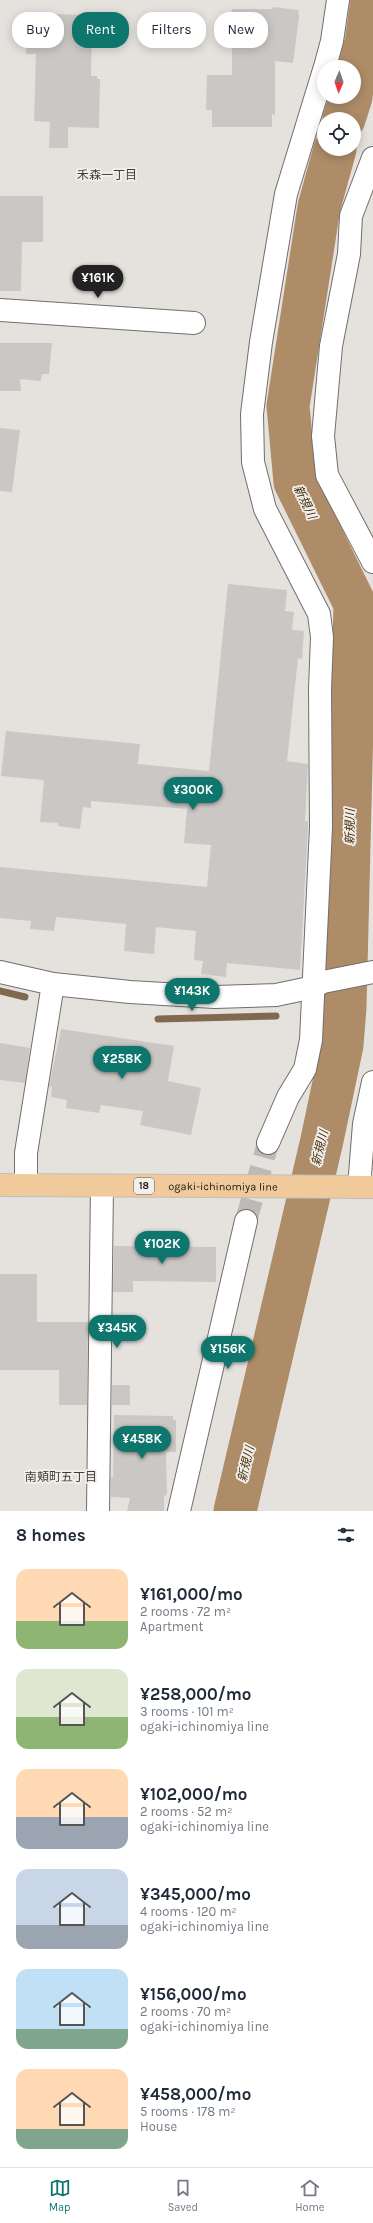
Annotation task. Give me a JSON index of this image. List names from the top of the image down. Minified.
{"streets":{"main road":["18","ogaki-ichinomiya line"]},"districts":["禾森一丁目","南頬町五丁目"],"water":["新規川"],"north":"bottom","page":{"chip":["Buy","Rent","Filters","New"],"price":["¥161K","¥300K","¥143K","¥258K","¥102K","¥345K","¥156K","¥458K"],"heading":"8 homes","list":[{"name":"¥161,000/mo","note":"2 rooms · 72 m² · Apartment"},{"name":"¥258,000/mo","note":"3 rooms · 101 m² · ogaki-ichinomiya line"},{"name":"¥102,000/mo","note":"2 rooms · 52 m² · ogaki-ichinomiya line"},{"name":"¥345,000/mo","note":"4 rooms · 120 m² · ogaki-ichinomiya line"},{"name":"¥156,000/mo","note":"2 rooms · 70 m² · ogaki-ichinomiya line"},{"name":"¥458,000/mo","note":"5 rooms · 178 m² · House"}],"tabs":["Map","Saved","Home"]}}
